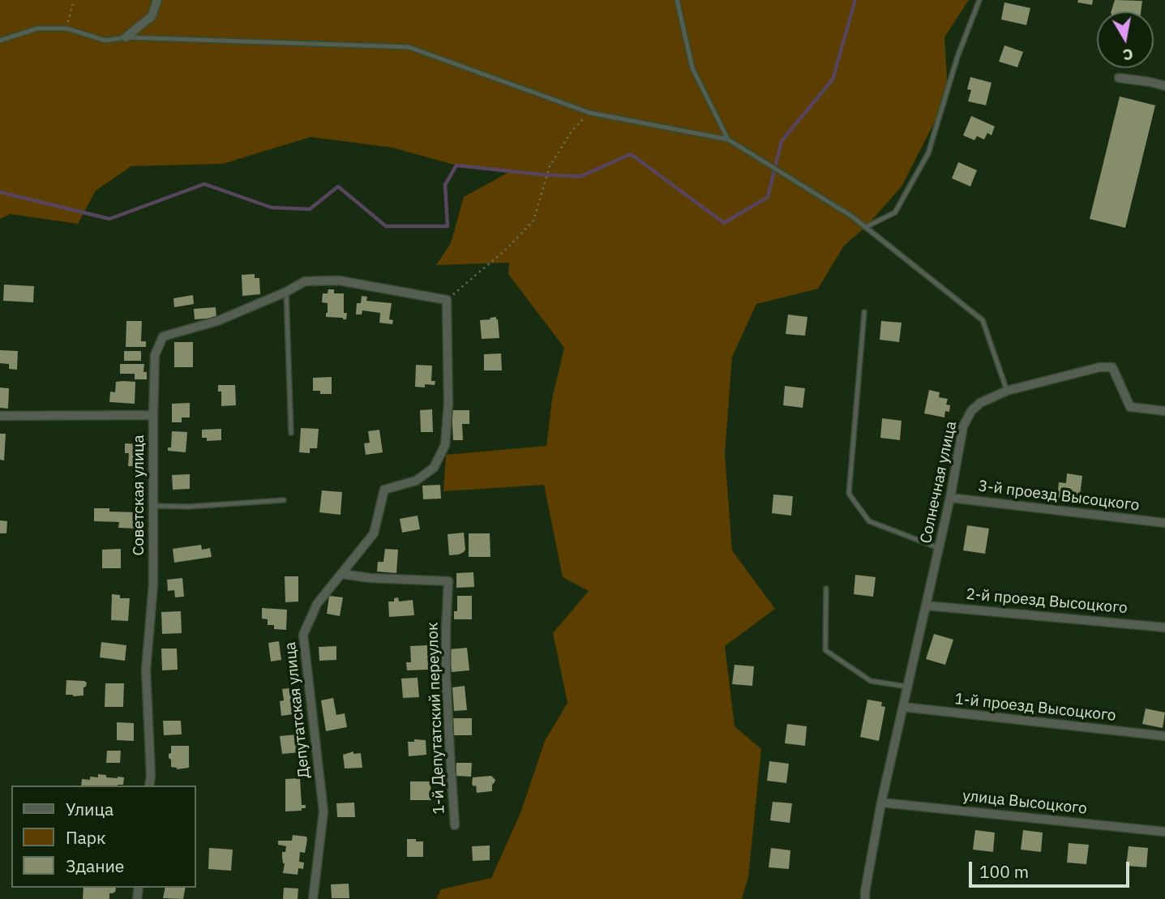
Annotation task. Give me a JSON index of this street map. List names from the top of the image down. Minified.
{"streets":{"street":["Солнечная улица","Советская улица","3-й проезд Высоцкого","2-й проезд Высоцкого","1-й проезд Высоцкого","Депутатская улица","1-й Депутатский переулок","улица Высоцкого"]},"crossings":[["Солнечная улица","3-й проезд Высоцкого"],["Солнечная улица","2-й проезд Высоцкого"],["Солнечная улица","1-й проезд Высоцкого"],["Солнечная улица","улица Высоцкого"],["Депутатская улица","1-й Депутатский переулок"]],"legend":["Улица","Парк","Здание"],"scale_bar":"100 m","north":"bottom"}
